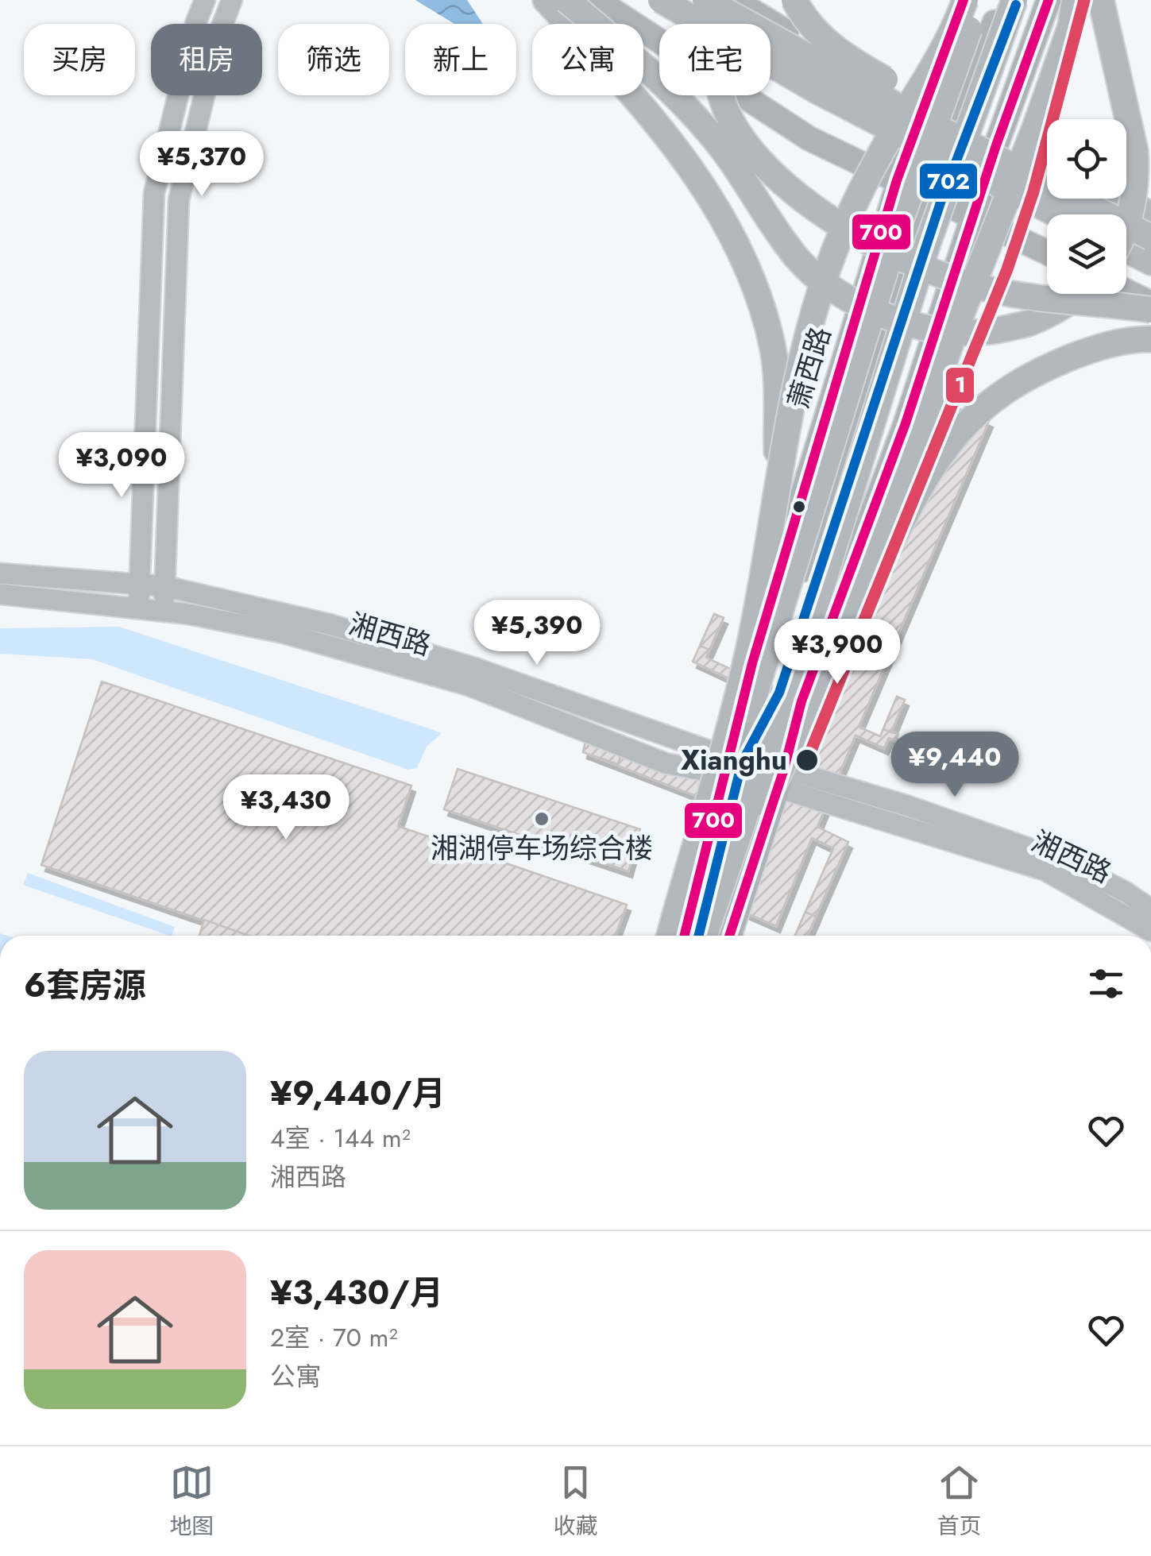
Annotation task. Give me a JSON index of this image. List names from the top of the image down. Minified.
{"streets":{"main road":["萧西路"],"street":["湘西路"]},"crossings":[["萧西路","湘西路"]],"places":["Xianghu","湘湖停车场综合楼"],"lines":["transit line 1","transit line 700","transit line 702"],"page":{"chip":["买房","租房","筛选","新上","公寓","住宅"],"price":["¥5,370","¥3,090","¥5,390","¥3,900","¥9,440","¥3,430"],"heading":"6套房源","list":[{"name":"¥9,440/月","note":"4室 · 144 m² · 湘西路"},{"name":"¥3,430/月","note":"2室 · 70 m² · 公寓"}],"tabs":["地图","收藏","首页"]}}
